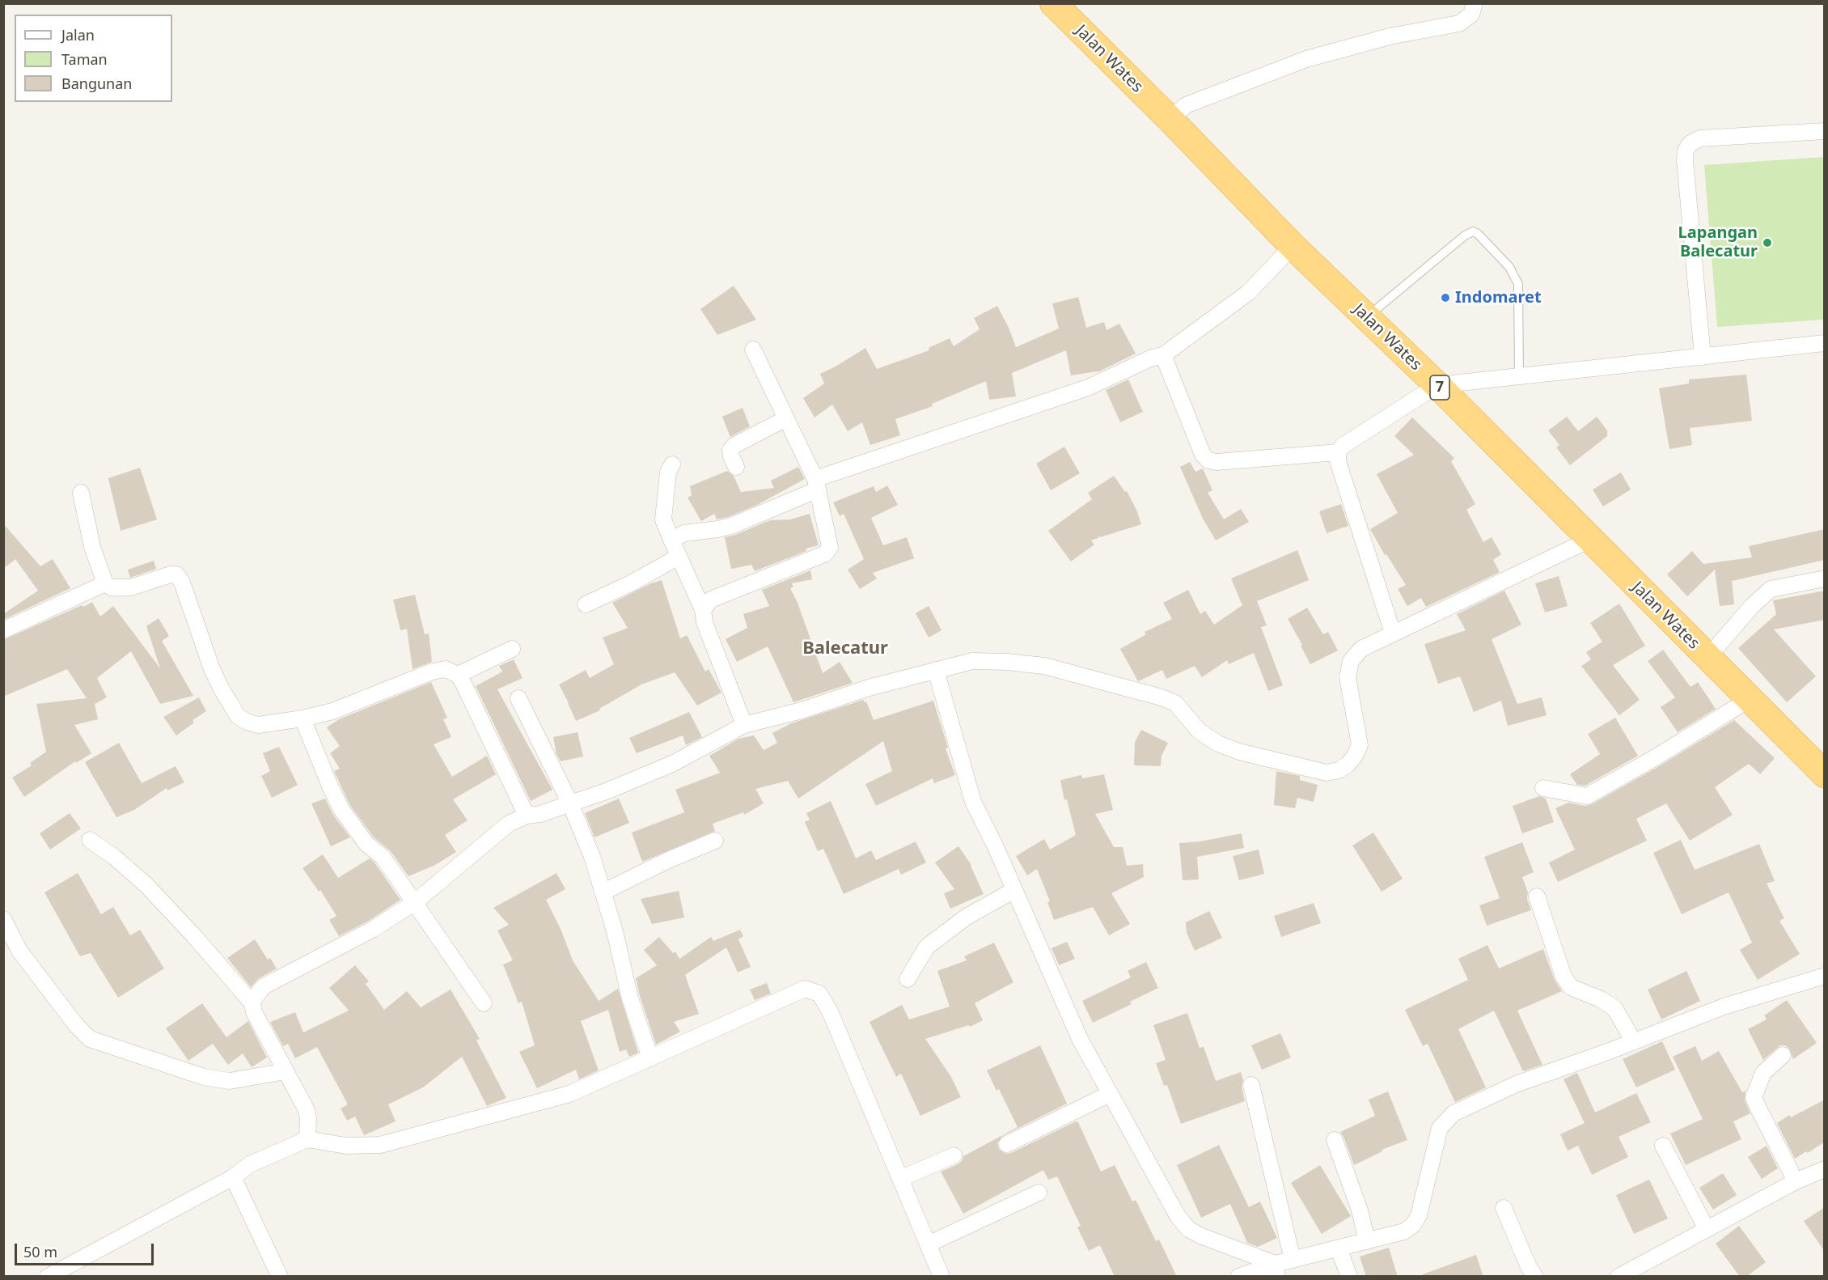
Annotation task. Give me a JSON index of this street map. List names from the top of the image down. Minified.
{"streets":{"highway":["Jalan Wates","7"]},"districts":["Balecatur"],"places":["Lapangan Balecatur","Indomaret"],"legend":["Jalan","Taman","Bangunan"],"scale_bar":"50 m"}
